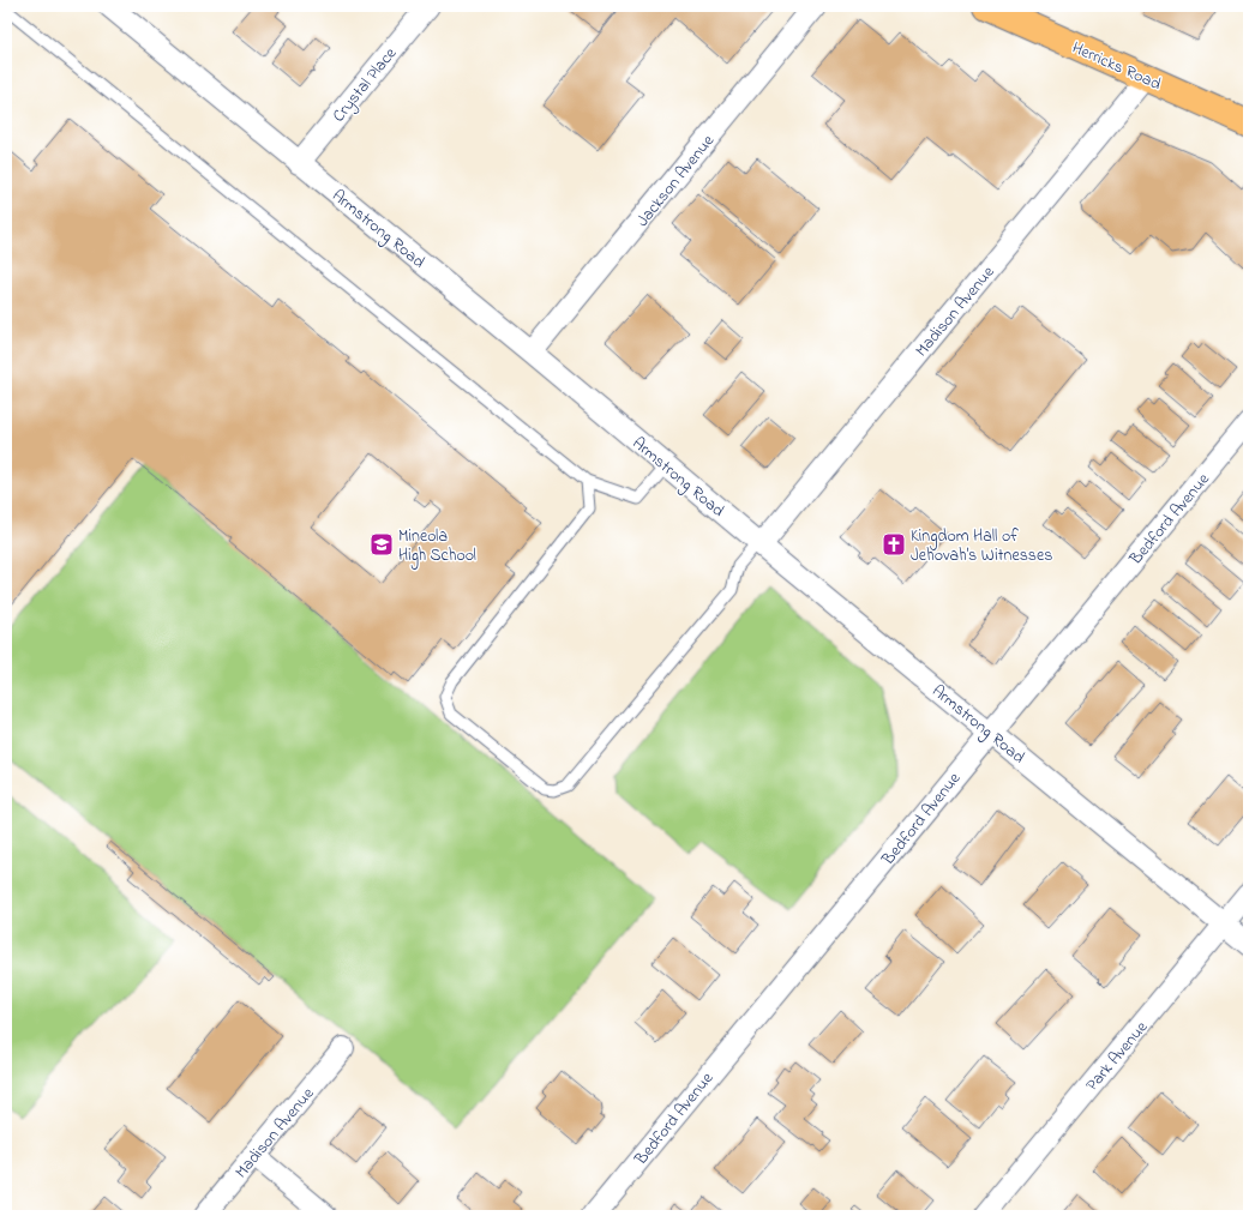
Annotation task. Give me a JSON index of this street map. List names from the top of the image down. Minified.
{"streets":{"main road":["Herricks Road"],"street":["Crystal Place","Jackson Avenue","Armstrong Road","Madison Avenue","Bedford Avenue","Park Avenue"]},"crossings":[["Herricks Road","Madison Avenue"],["Crystal Place","Armstrong Road"],["Jackson Avenue","Armstrong Road"],["Armstrong Road","Madison Avenue"],["Armstrong Road","Bedford Avenue"],["Armstrong Road","Park Avenue"]],"places":{"school or university":["Mineola High School"],"church":["Kingdom Hall of Jehovah’s Witnesses"]}}
